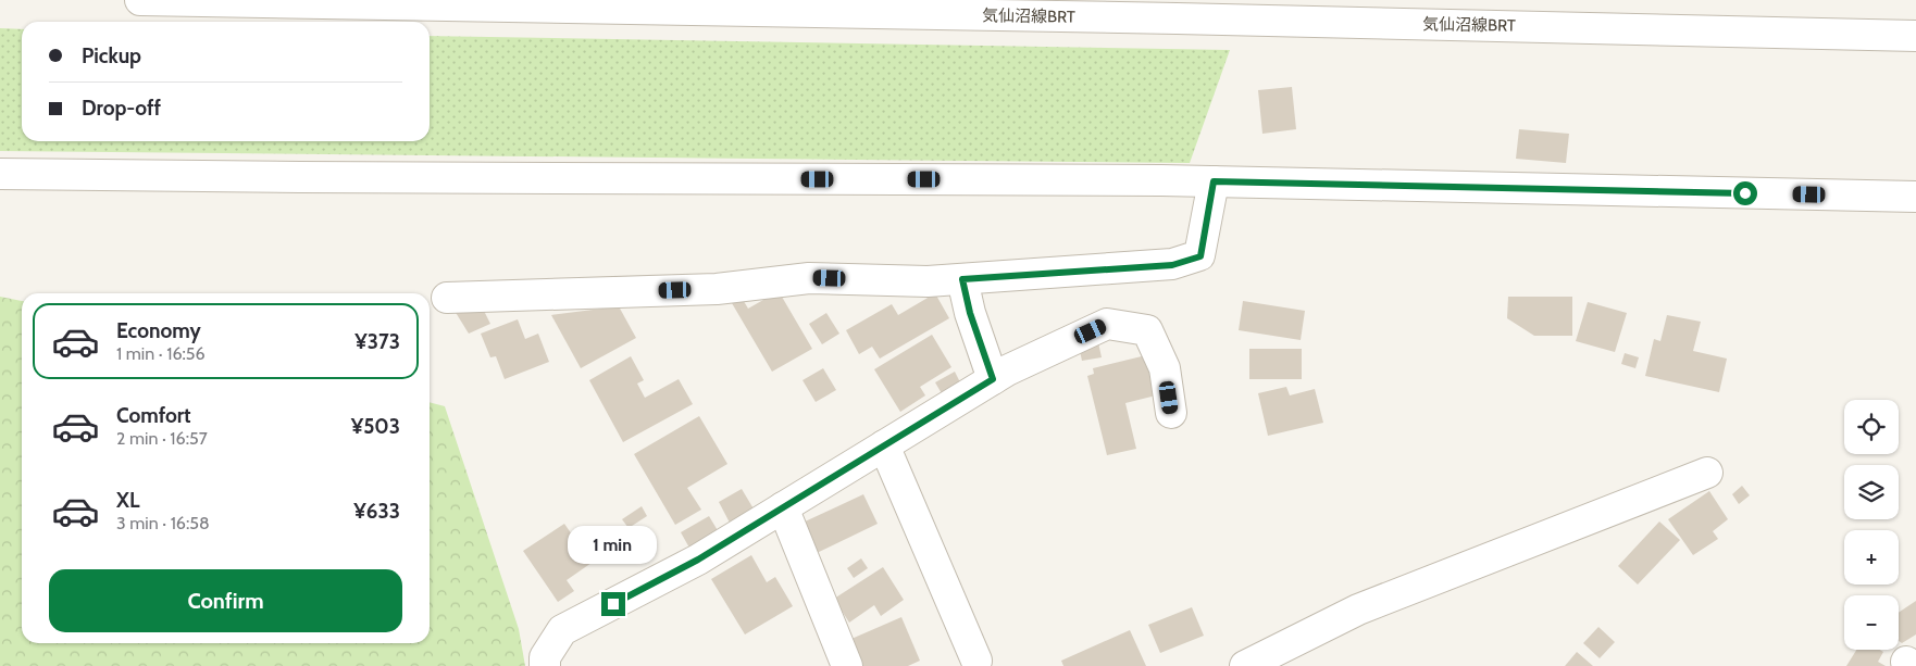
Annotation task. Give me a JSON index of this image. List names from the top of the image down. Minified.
{"streets":{"street":["気仙沼線BRT"]},"page":{"banner":["Pickup","Drop-off"],"list":[{"name":"Economy","note":"1 min · 16:56","value":"¥373"},{"name":"Comfort","note":"2 min · 16:57","value":"¥503"},{"name":"XL","note":"3 min · 16:58","value":"¥633"}],"map_buttons":["+","−"],"bubble":"1 min","buttons":"Confirm"}}
